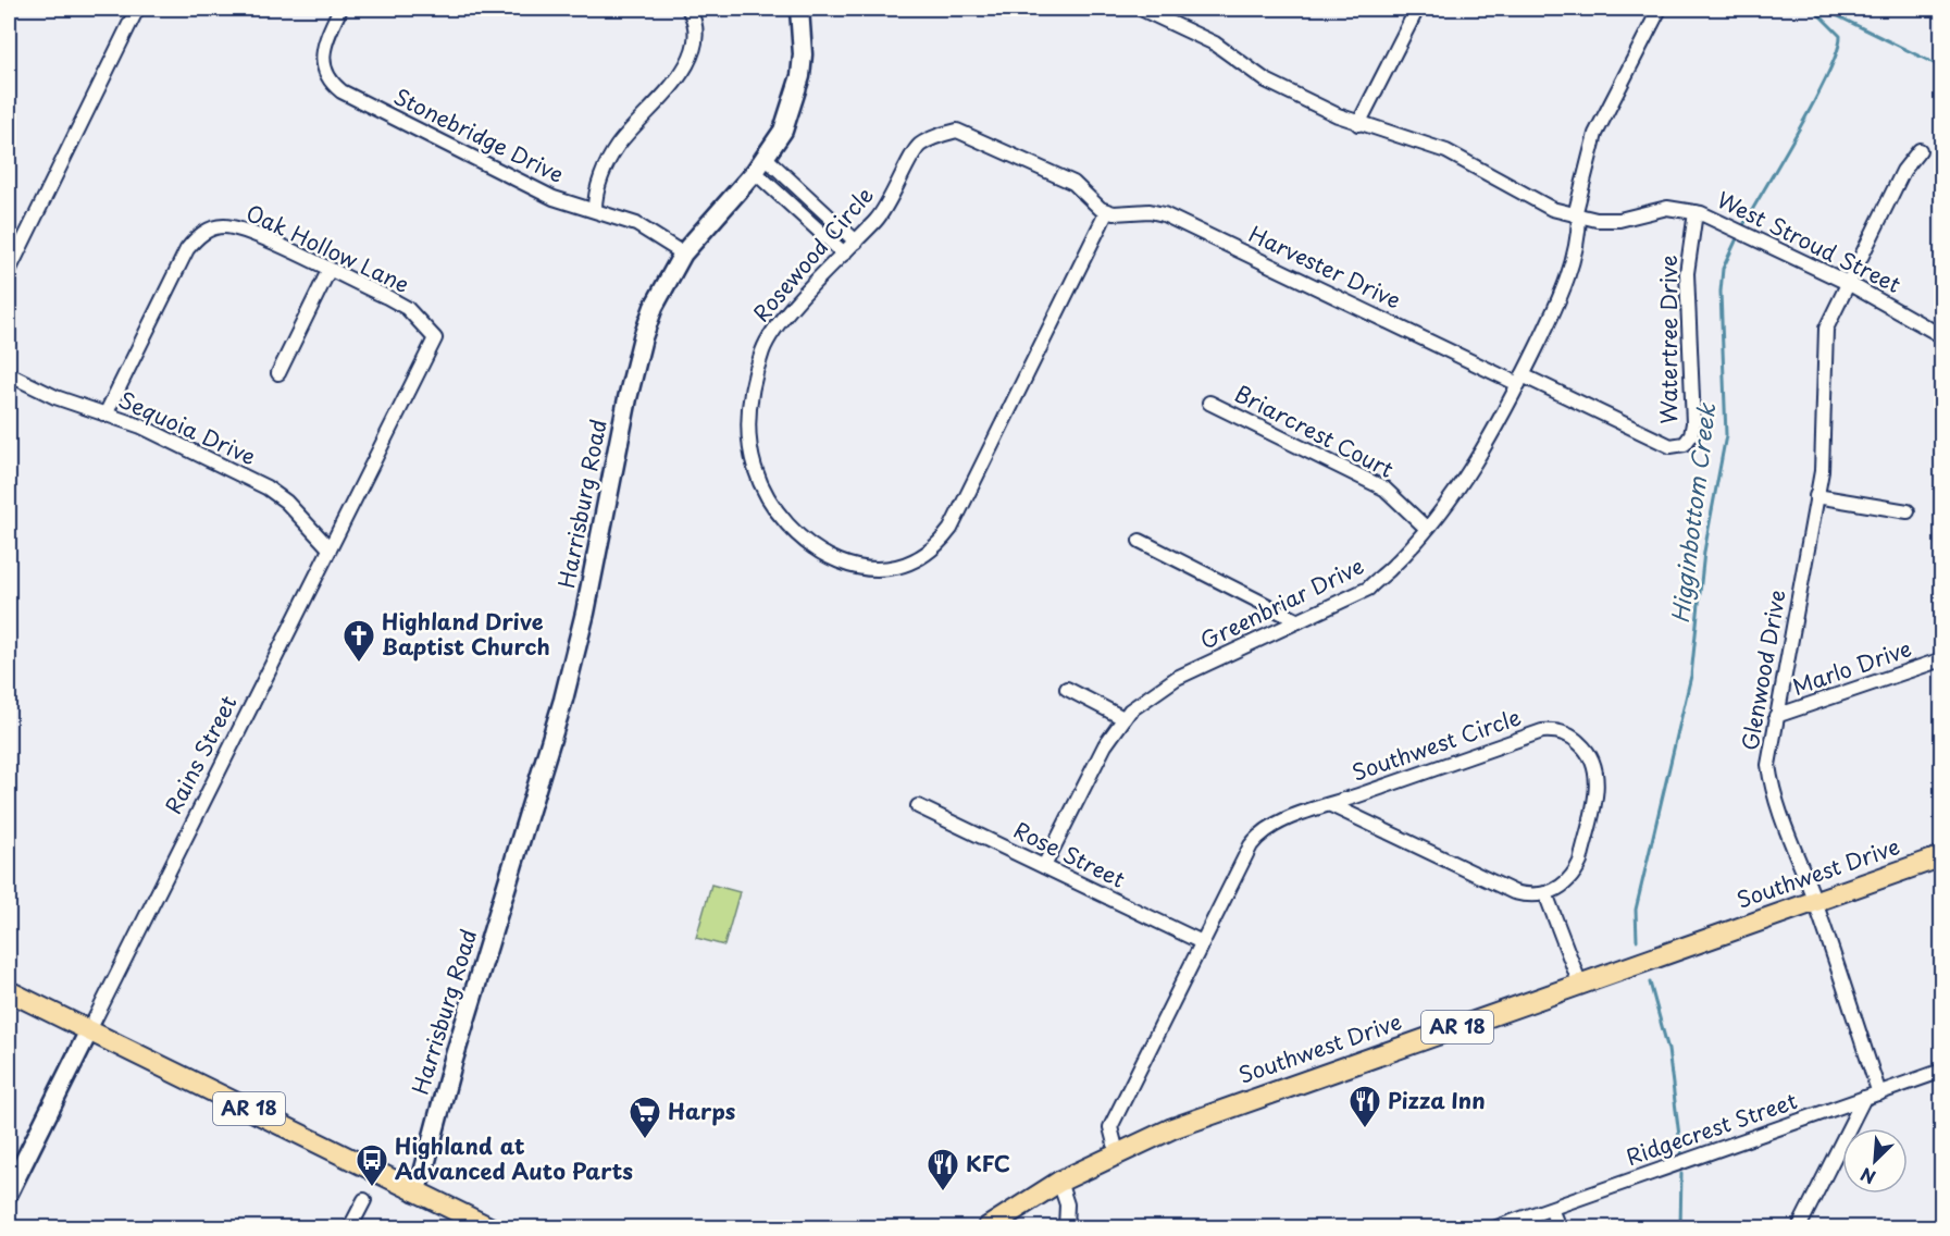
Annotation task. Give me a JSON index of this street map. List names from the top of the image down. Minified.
{"streets":{"main road":["Harrisburg Road","Rains Street","Southwest Drive","AR 18"],"street":["Stonebridge Drive","West Stroud Street","Oak Hollow Lane","Rosewood Circle","Harvester Drive","Watertree Drive","Sequoia Drive","Briarcrest Court","Greenbriar Drive","Marlo Drive","Glenwood Drive","Southwest Circle","Rose Street","Ridgecrest Street"]},"crossings":[["Stonebridge Drive","Harrisburg Road"],["West Stroud Street","Watertree Drive"],["West Stroud Street","Greenbriar Drive"],["West Stroud Street","Glenwood Drive"],["Oak Hollow Lane","Sequoia Drive"],["Oak Hollow Lane","Rains Street"],["Rosewood Circle","Harvester Drive"],["Harvester Drive","Watertree Drive"],["Harvester Drive","Greenbriar Drive"],["Watertree Drive","Greenbriar Drive"],["Sequoia Drive","Rains Street"],["Briarcrest Court","Greenbriar Drive"],["Harrisburg Road","AR 18"],["Greenbriar Drive","Rose Street"],["Marlo Drive","Glenwood Drive"],["Glenwood Drive","Southwest Drive"],["Glenwood Drive","Ridgecrest Street"],["Southwest Circle","Rose Street"],["Southwest Circle","Southwest Drive"],["Rains Street","AR 18"]],"water":["Higginbottom Creek"],"places":{"church":["Highland Drive Baptist Church"],"restaurant":["Pizza Inn","KFC"],"supermarket":["Harps"],"bus stop":["Highland at Advanced Auto Parts"]},"north":"bottom left"}
